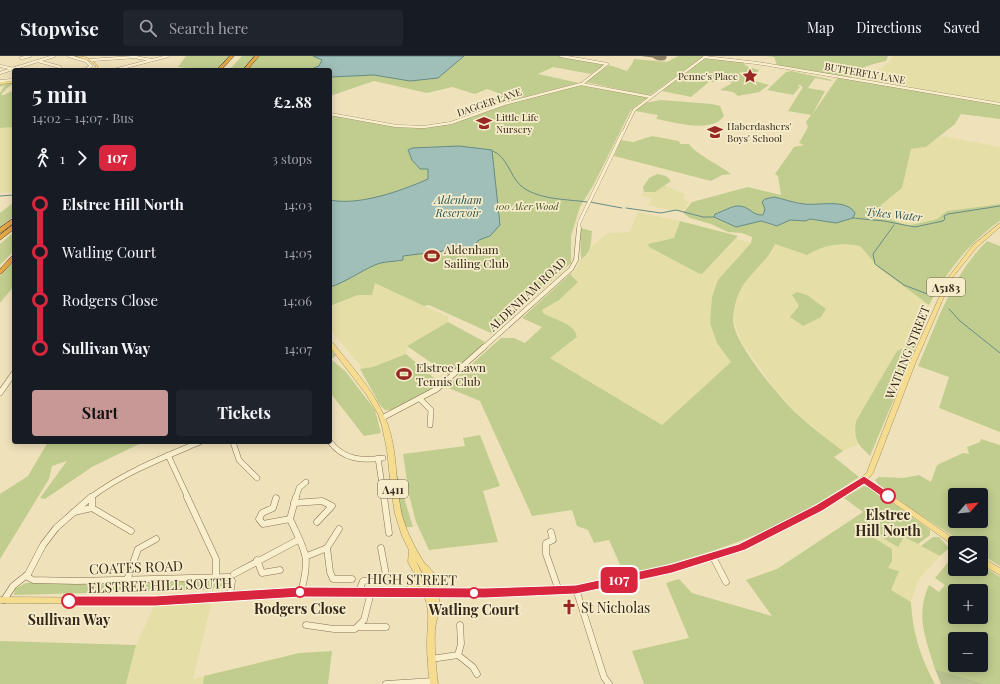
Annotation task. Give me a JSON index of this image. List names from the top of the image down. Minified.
{"streets":{"main road":["A5183","WATLING STREET","A411","HIGH STREET","ELSTREE HILL SOUTH"],"street":["BUTTERFLY LANE","DAGGER LANE","ALDENHAM ROAD","COATES ROAD"]},"crossings":[["BUTTERFLY LANE","ALDENHAM ROAD"],["DAGGER LANE","ALDENHAM ROAD"],["A5183","WATLING STREET"],["A5183","HIGH STREET"],["ALDENHAM ROAD","A411"],["COATES ROAD","ELSTREE HILL SOUTH"],["HIGH STREET","ELSTREE HILL SOUTH"]],"water":["Aldenham Reservoir","Tykes Water"],"parks":["100 Aker Wood"],"places":{"place":["Penne's Place"],"school or university":["Little Life Nursery","Haberdashers' Boys' School"],"sports":["Aldenham Sailing Club","Elstree Lawn Tennis Club"],"other":["Elstree Hill North","Rodgers Close","Watling Court","Sullivan Way"],"church":["St Nicholas"]},"lines":["bus line 107"],"north":"top right","page":{"header":"Stopwise","search":"Search here","nav":["Map","Directions","Saved"],"on_map":"107","heading":["5 min","14:02 – 14:07 · Bus","£2.88"],"legs":["1","107","3 stops"],"list":[{"name":"Elstree Hill North","value":"14:03"},{"name":"Watling Court","value":"14:05"},{"name":"Rodgers Close","value":"14:06"},{"name":"Sullivan Way","value":"14:07"}],"buttons":["Start","Tickets"],"map_buttons":["+","−"]}}
